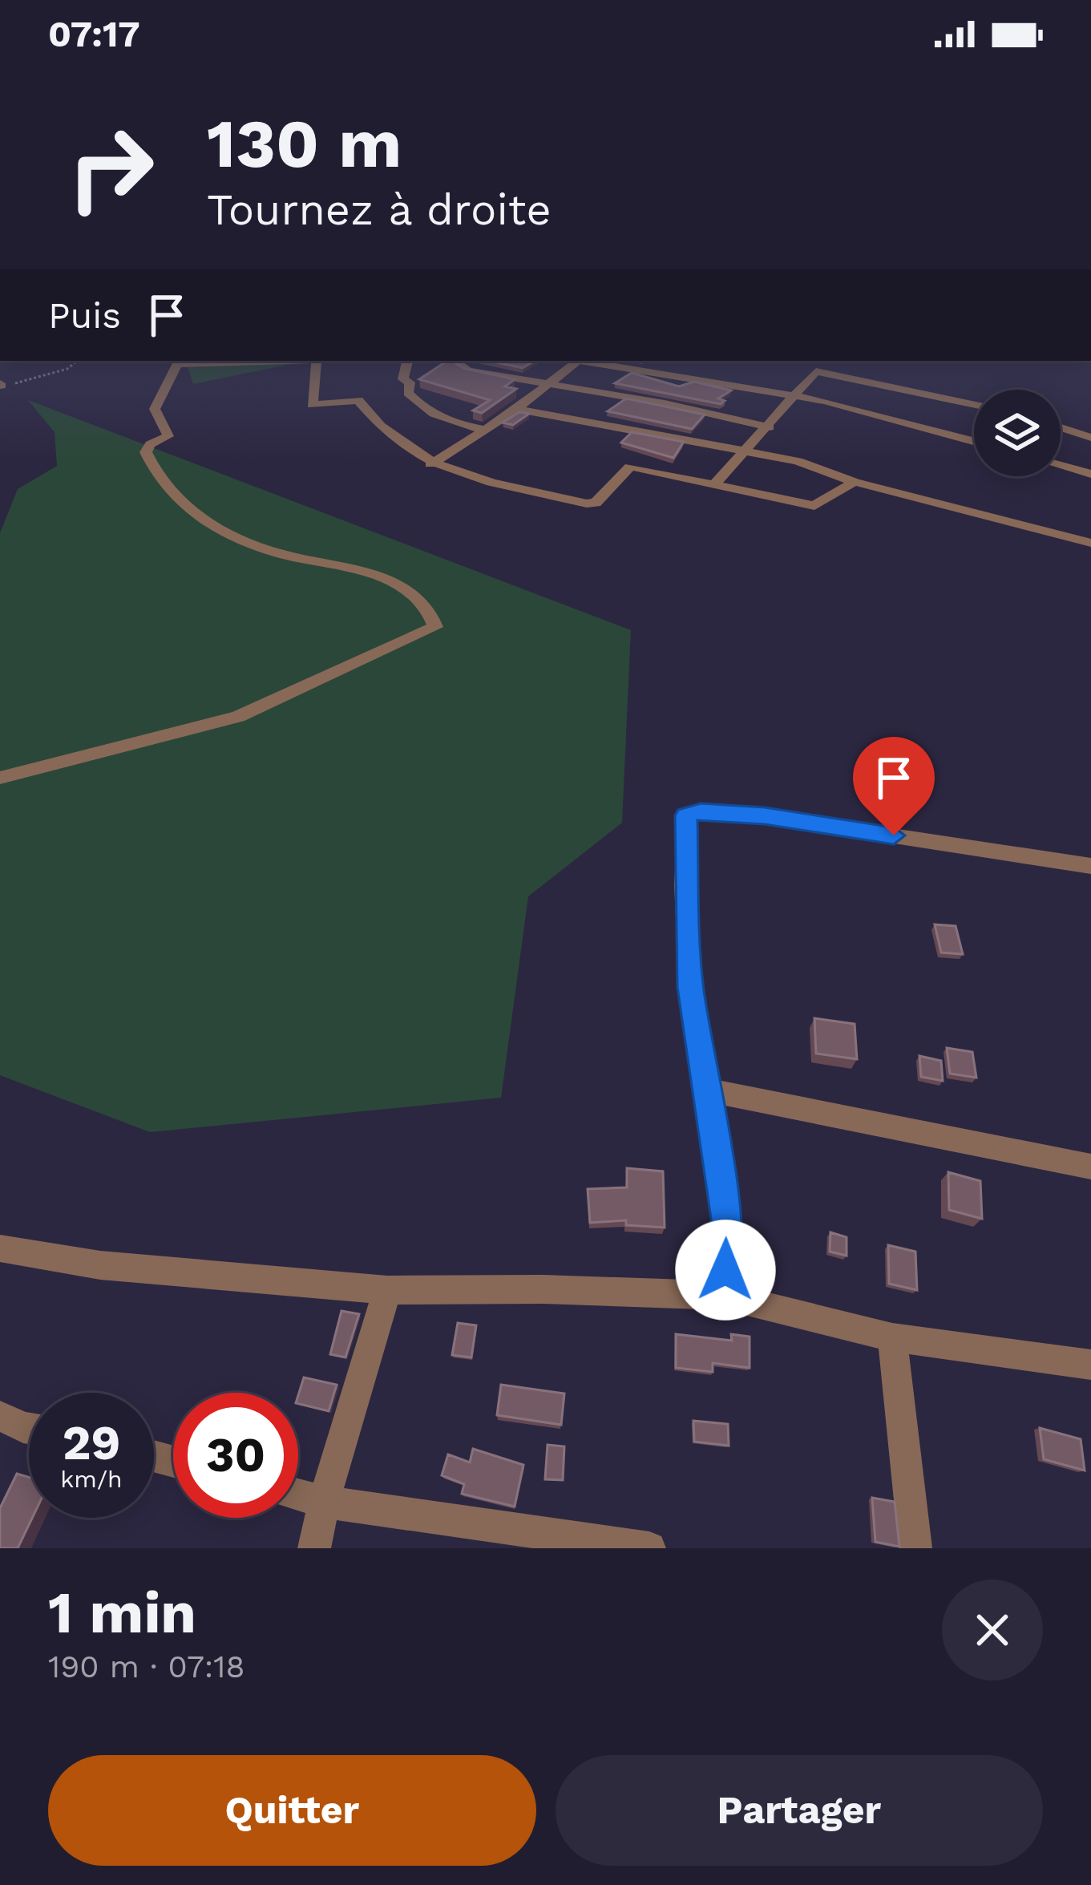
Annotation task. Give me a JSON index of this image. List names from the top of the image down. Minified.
{"page":{"status":"07:17","turn":["130 m","Tournez à droite"],"then":"Puis","speed":"29 km/h","limit":"30","heading":["1 min","190 m · 07:18"],"buttons":["Quitter","Partager"]}}
